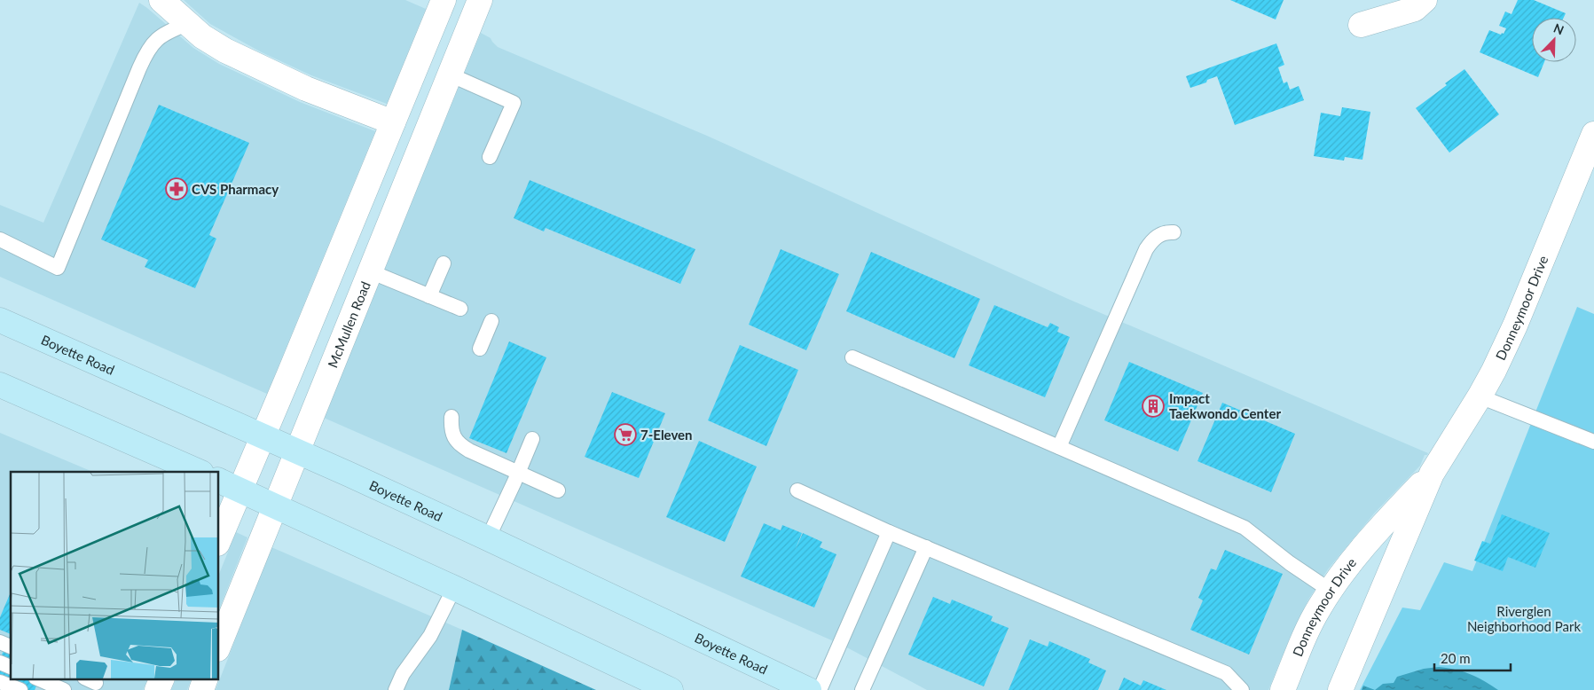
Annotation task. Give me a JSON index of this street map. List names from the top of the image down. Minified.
{"streets":{"main road":["Boyette Road"],"street":["Donneymoor Drive","McMullen Road"]},"crossings":[["McMullen Road","Boyette Road"]],"parks":["Riverglen Neighborhood Park"],"places":{"pharmacy":["CVS Pharmacy"],"building":["Impact Taekwondo Center"],"supermarket":["7-Eleven"]},"scale_bar":"20 m","north":"top right"}
